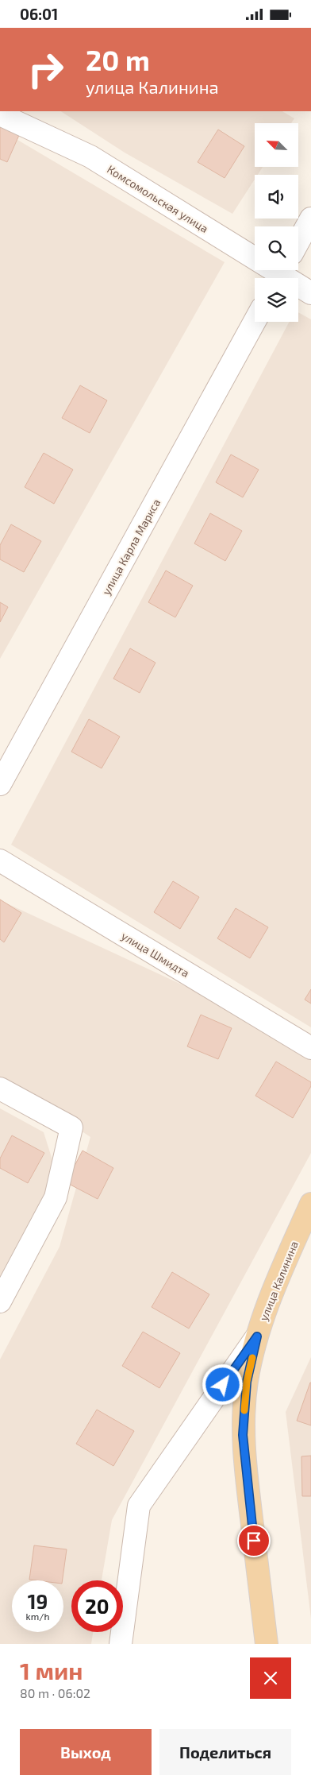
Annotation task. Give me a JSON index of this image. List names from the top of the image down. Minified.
{"streets":{"main road":["улица Калинина"],"street":["Комсомольская улица","улица Карла Маркса","улица Шмидта"]},"north":"top left","page":{"status":"06:01","turn":["20 m","улица Калинина"],"speed":"19 km/h","limit":"20","heading":["1 мин","80 m · 06:02"],"buttons":["Выход","Поделиться"]}}
